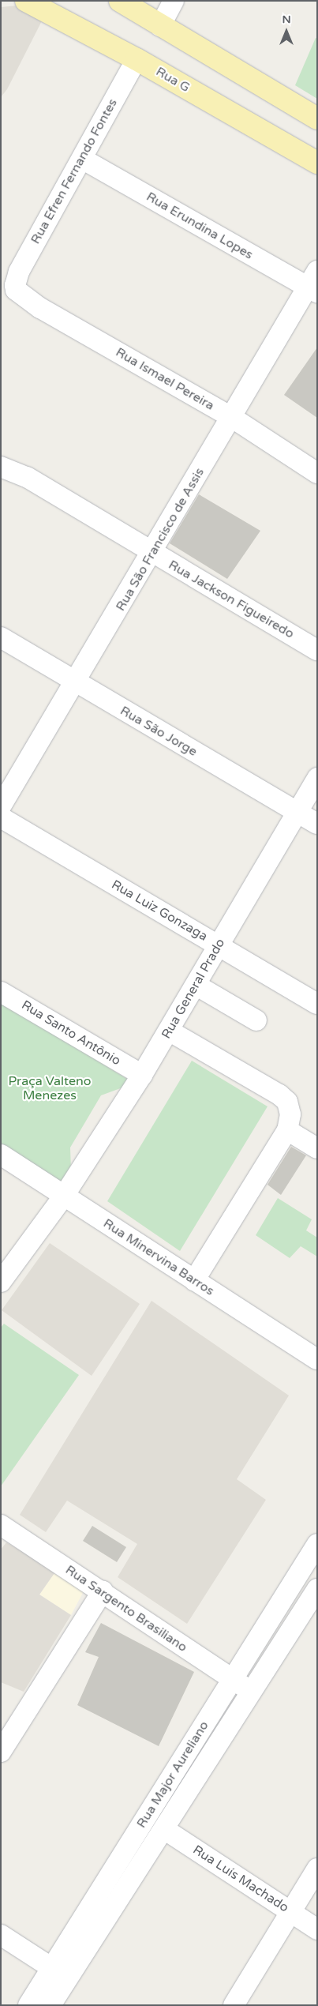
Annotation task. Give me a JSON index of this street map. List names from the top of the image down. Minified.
{"streets":{"main road":["Rua G"],"street":["Rua Efren Fernando Fontes","Rua Erundina Lopes","Rua Ismael Pereira","Rua São Francisco de Assis","Rua Jackson Figueiredo","Rua São Jorge","Rua Luiz Gonzaga","Rua General Prado","Rua Santo Antônio","Rua Minervina Barros","Rua Sargento Brasiliano","Rua Major Aureliano","Rua Luís Machado"]},"crossings":[["Rua G","Rua Efren Fernando Fontes"],["Rua Efren Fernando Fontes","Rua Erundina Lopes"],["Rua Efren Fernando Fontes","Rua Ismael Pereira"],["Rua Erundina Lopes","Rua São Francisco de Assis"],["Rua Ismael Pereira","Rua São Francisco de Assis"],["Rua São Francisco de Assis","Rua Jackson Figueiredo"],["Rua São Francisco de Assis","Rua São Jorge"],["Rua São Jorge","Rua General Prado"],["Rua Luiz Gonzaga","Rua General Prado"],["Rua General Prado","Rua Santo Antônio"],["Rua General Prado","Rua Minervina Barros"],["Rua Sargento Brasiliano","Rua Major Aureliano"],["Rua Major Aureliano","Rua Luís Machado"]],"parks":["Praça Valteno Menezes"],"north":"top"}
